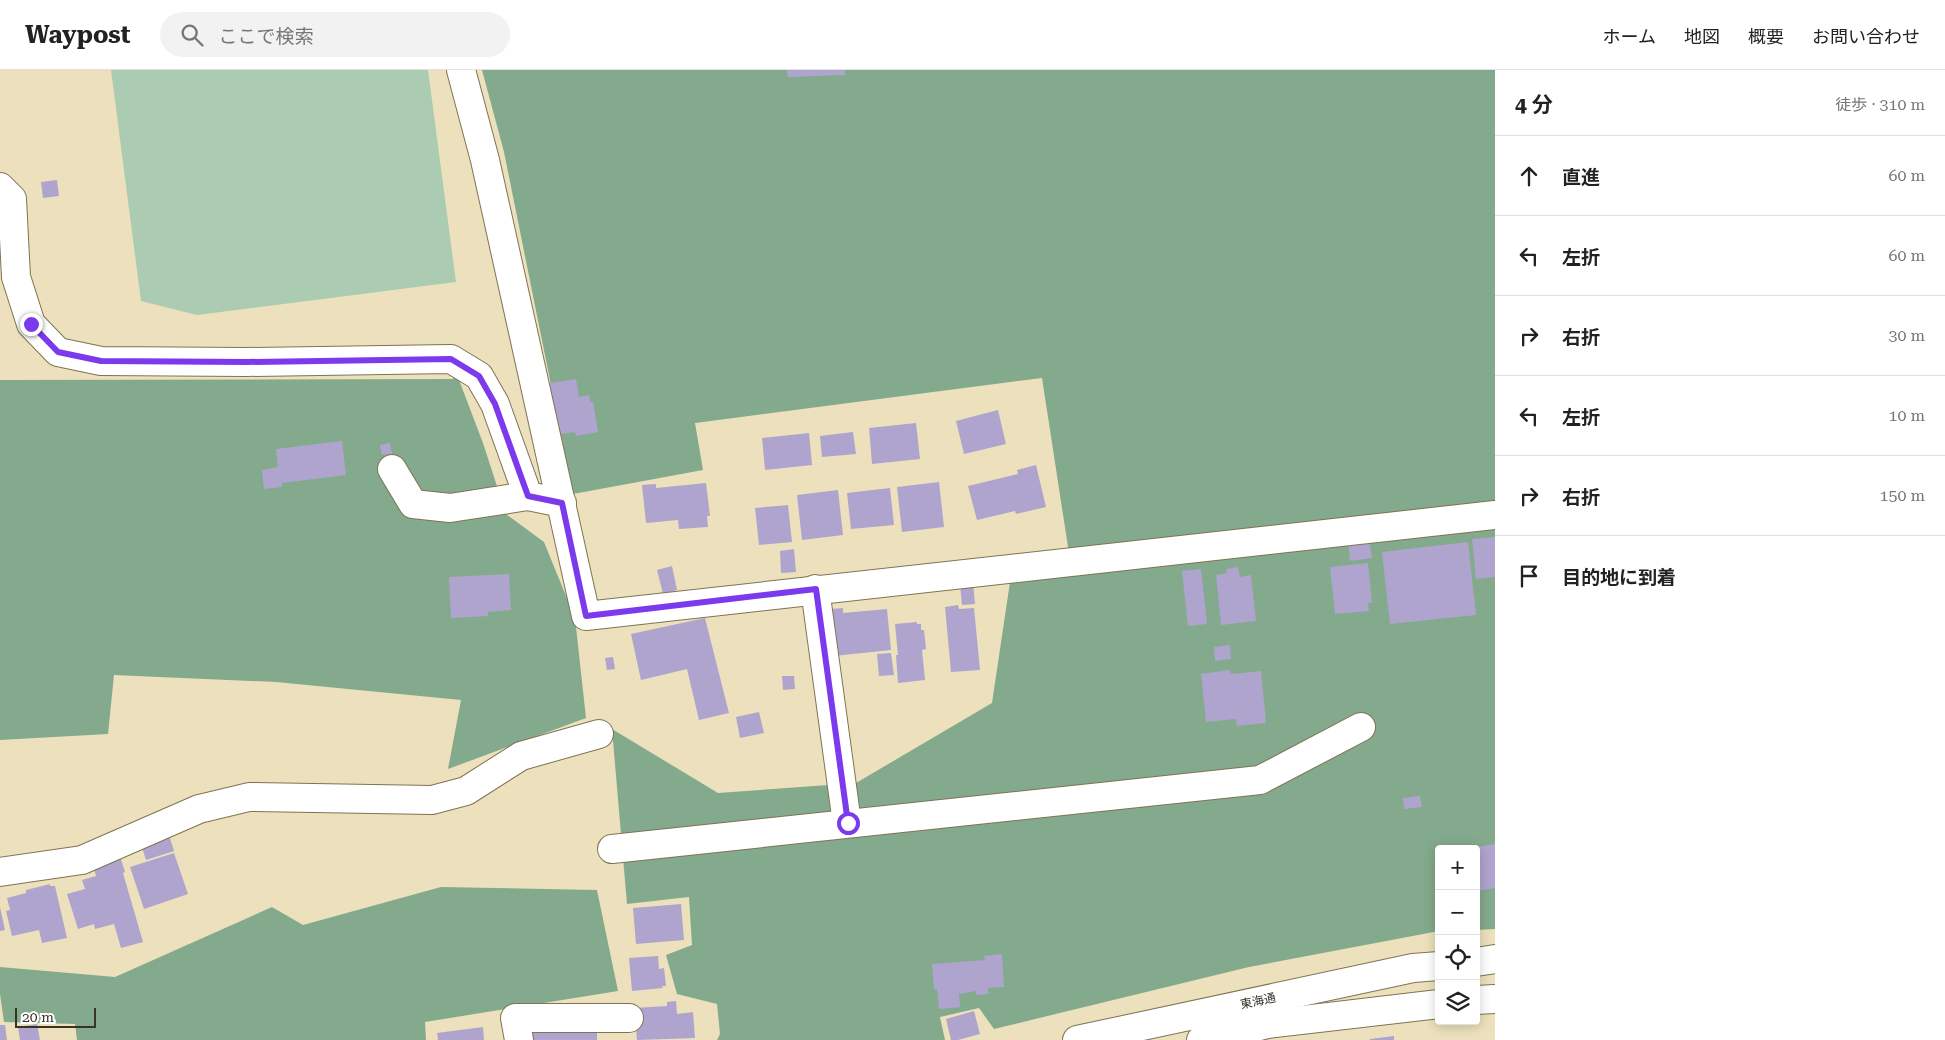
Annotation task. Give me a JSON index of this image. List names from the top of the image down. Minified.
{"streets":{"street":["東海通"]},"scale_bar":"20 m","page":{"header":"Waypost","search":"ここで検索","nav":["ホーム","地図","概要","お問い合わせ"],"heading":["4 分","徒歩 · 310 m"],"list":[["直進","60 m"],["左折","60 m"],["右折","30 m"],["左折","10 m"],["右折","150 m"],"目的地に到着"],"map_buttons":["+","−"],"scale":"20 m"}}
